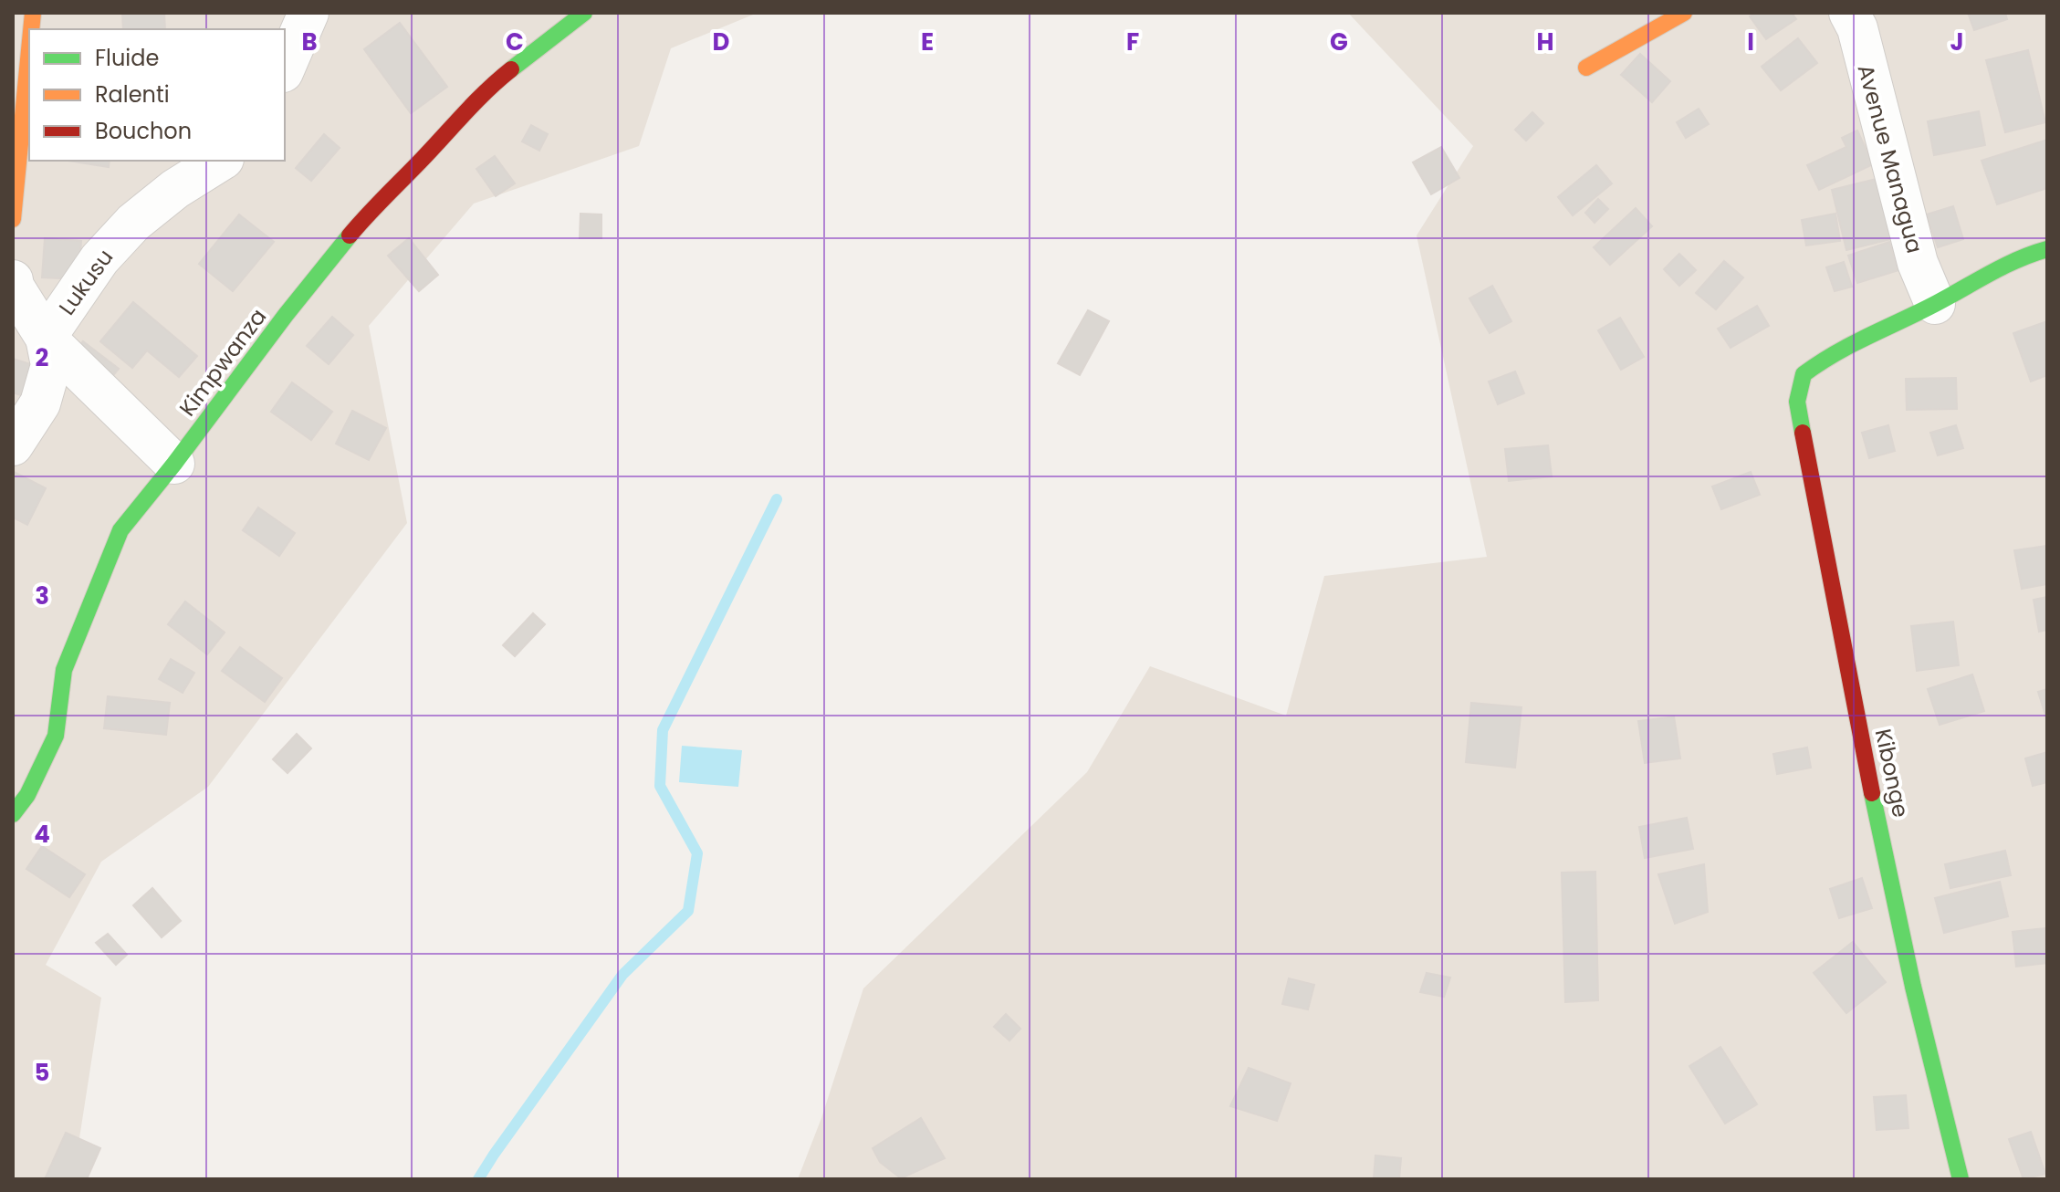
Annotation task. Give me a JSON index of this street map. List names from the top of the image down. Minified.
{"streets":{"street":["Avenue Managua","Lukusu","Kimpwanza","Kibonge"]},"crossings":[["Avenue Managua","Kibonge"]],"legend":["Fluide","Ralenti","Bouchon"],"grid":{"columns":["B","C","D","E","F","G","H","I","J"],"rows":["2","3","4","5"]}}
